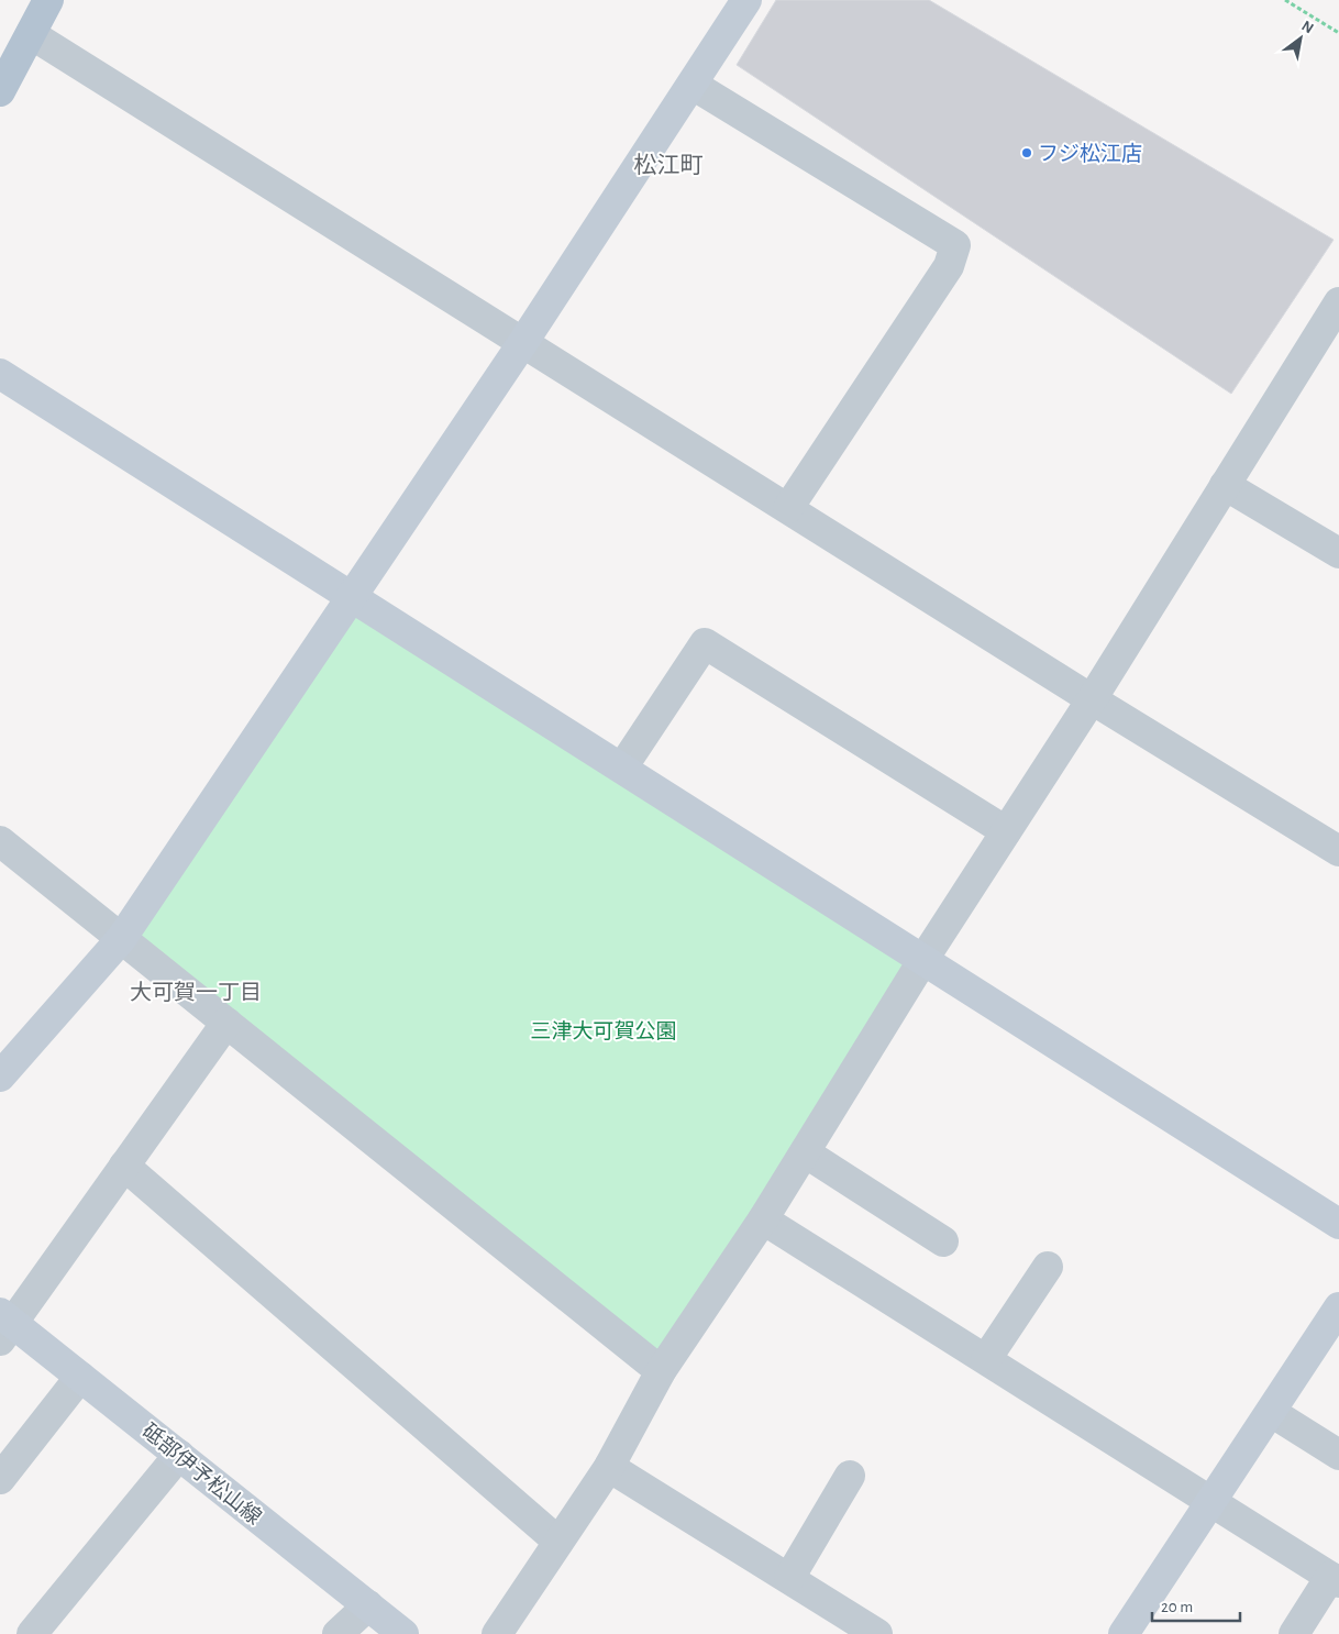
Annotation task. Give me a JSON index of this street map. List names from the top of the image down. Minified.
{"streets":{"street":["砥部伊予松山線"]},"districts":["松江町","大可賀一丁目"],"parks":["三津大可賀公園"],"places":["フジ松江店"],"scale_bar":"20 m","north":"top right"}
